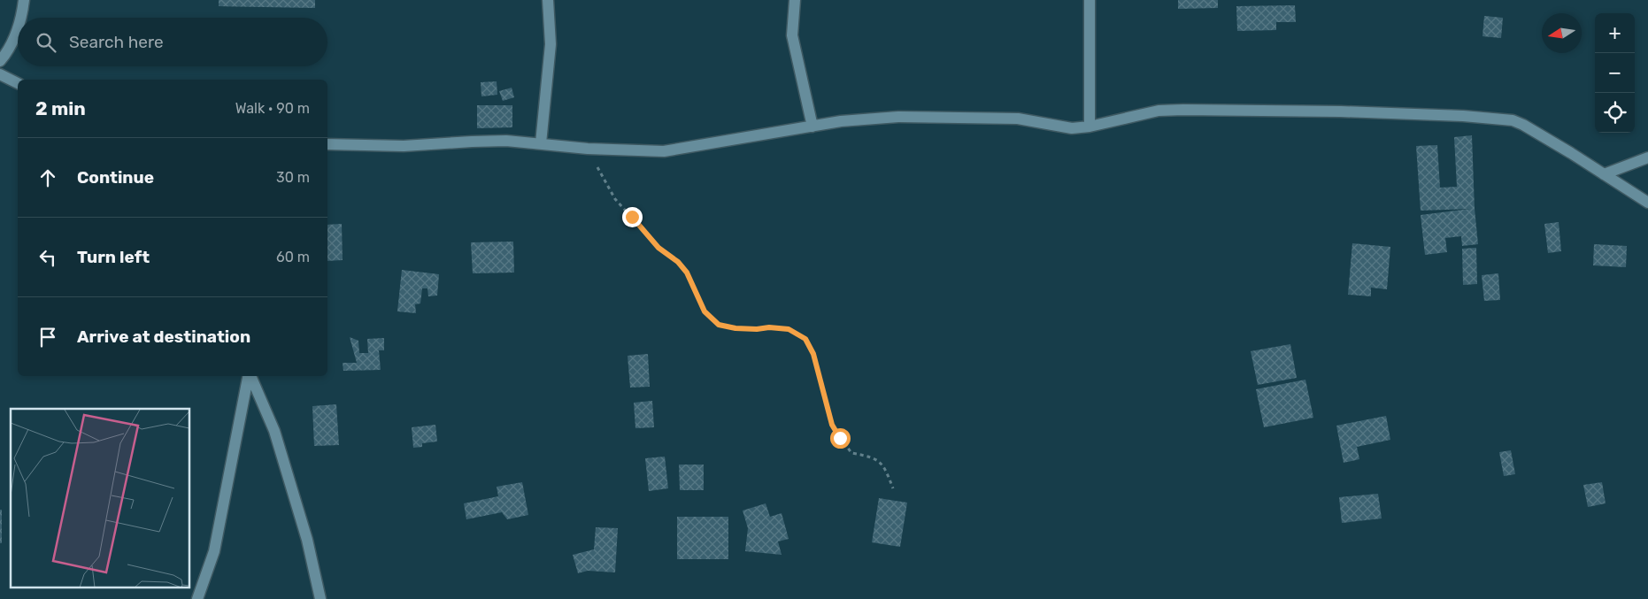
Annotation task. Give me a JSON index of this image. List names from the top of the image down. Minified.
{"north":"left","page":{"map_buttons":["+","−"],"search":"Search here","heading":["2 min","Walk · 90 m"],"list":[["Continue","30 m"],["Turn left","60 m"],"Arrive at destination"]}}
